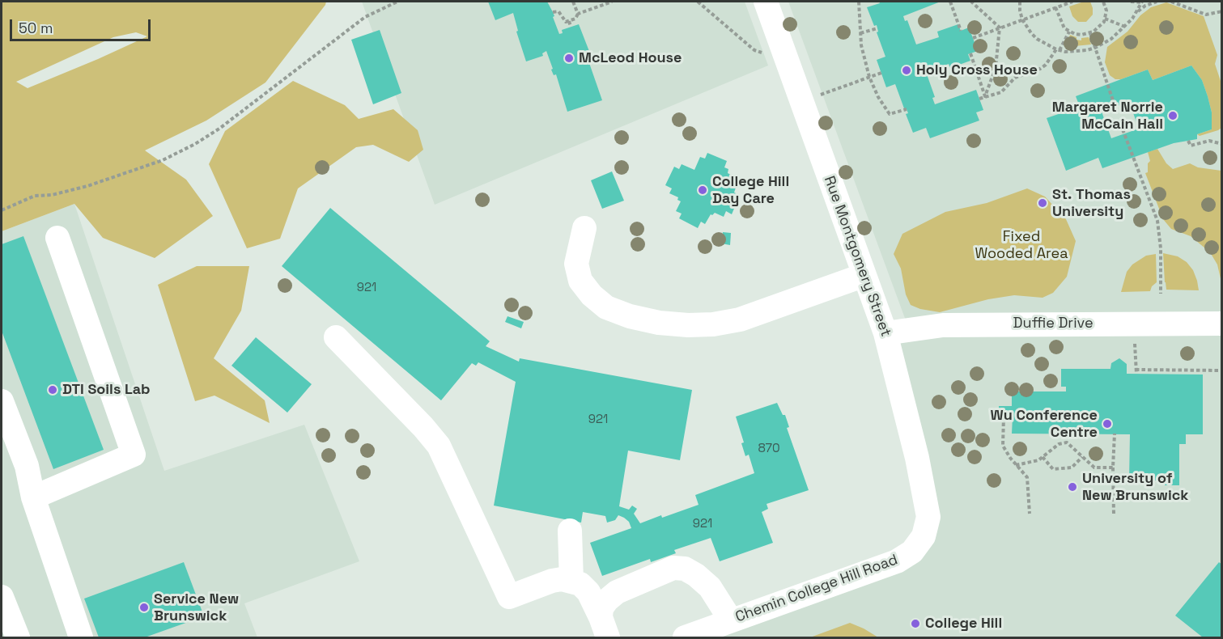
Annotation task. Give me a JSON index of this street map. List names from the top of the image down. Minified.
{"streets":{"street":["Rue Montgomery Street","Duffie Drive","Chemin College Hill Road"]},"crossings":[["Rue Montgomery Street","Duffie Drive"],["Rue Montgomery Street","Chemin College Hill Road"]],"parks":["Fixed Wooded Area"],"places":["McLeod House","Holy Cross House","Margaret Norrie McCain Hall","College Hill Day Care","St. Thomas University","DTI Soils Lab","Wu Conference Centre","University of New Brunswick","Service New Brunswick","College Hill"],"house_numbers":["921","921","870","921"],"scale_bar":"50 m"}
